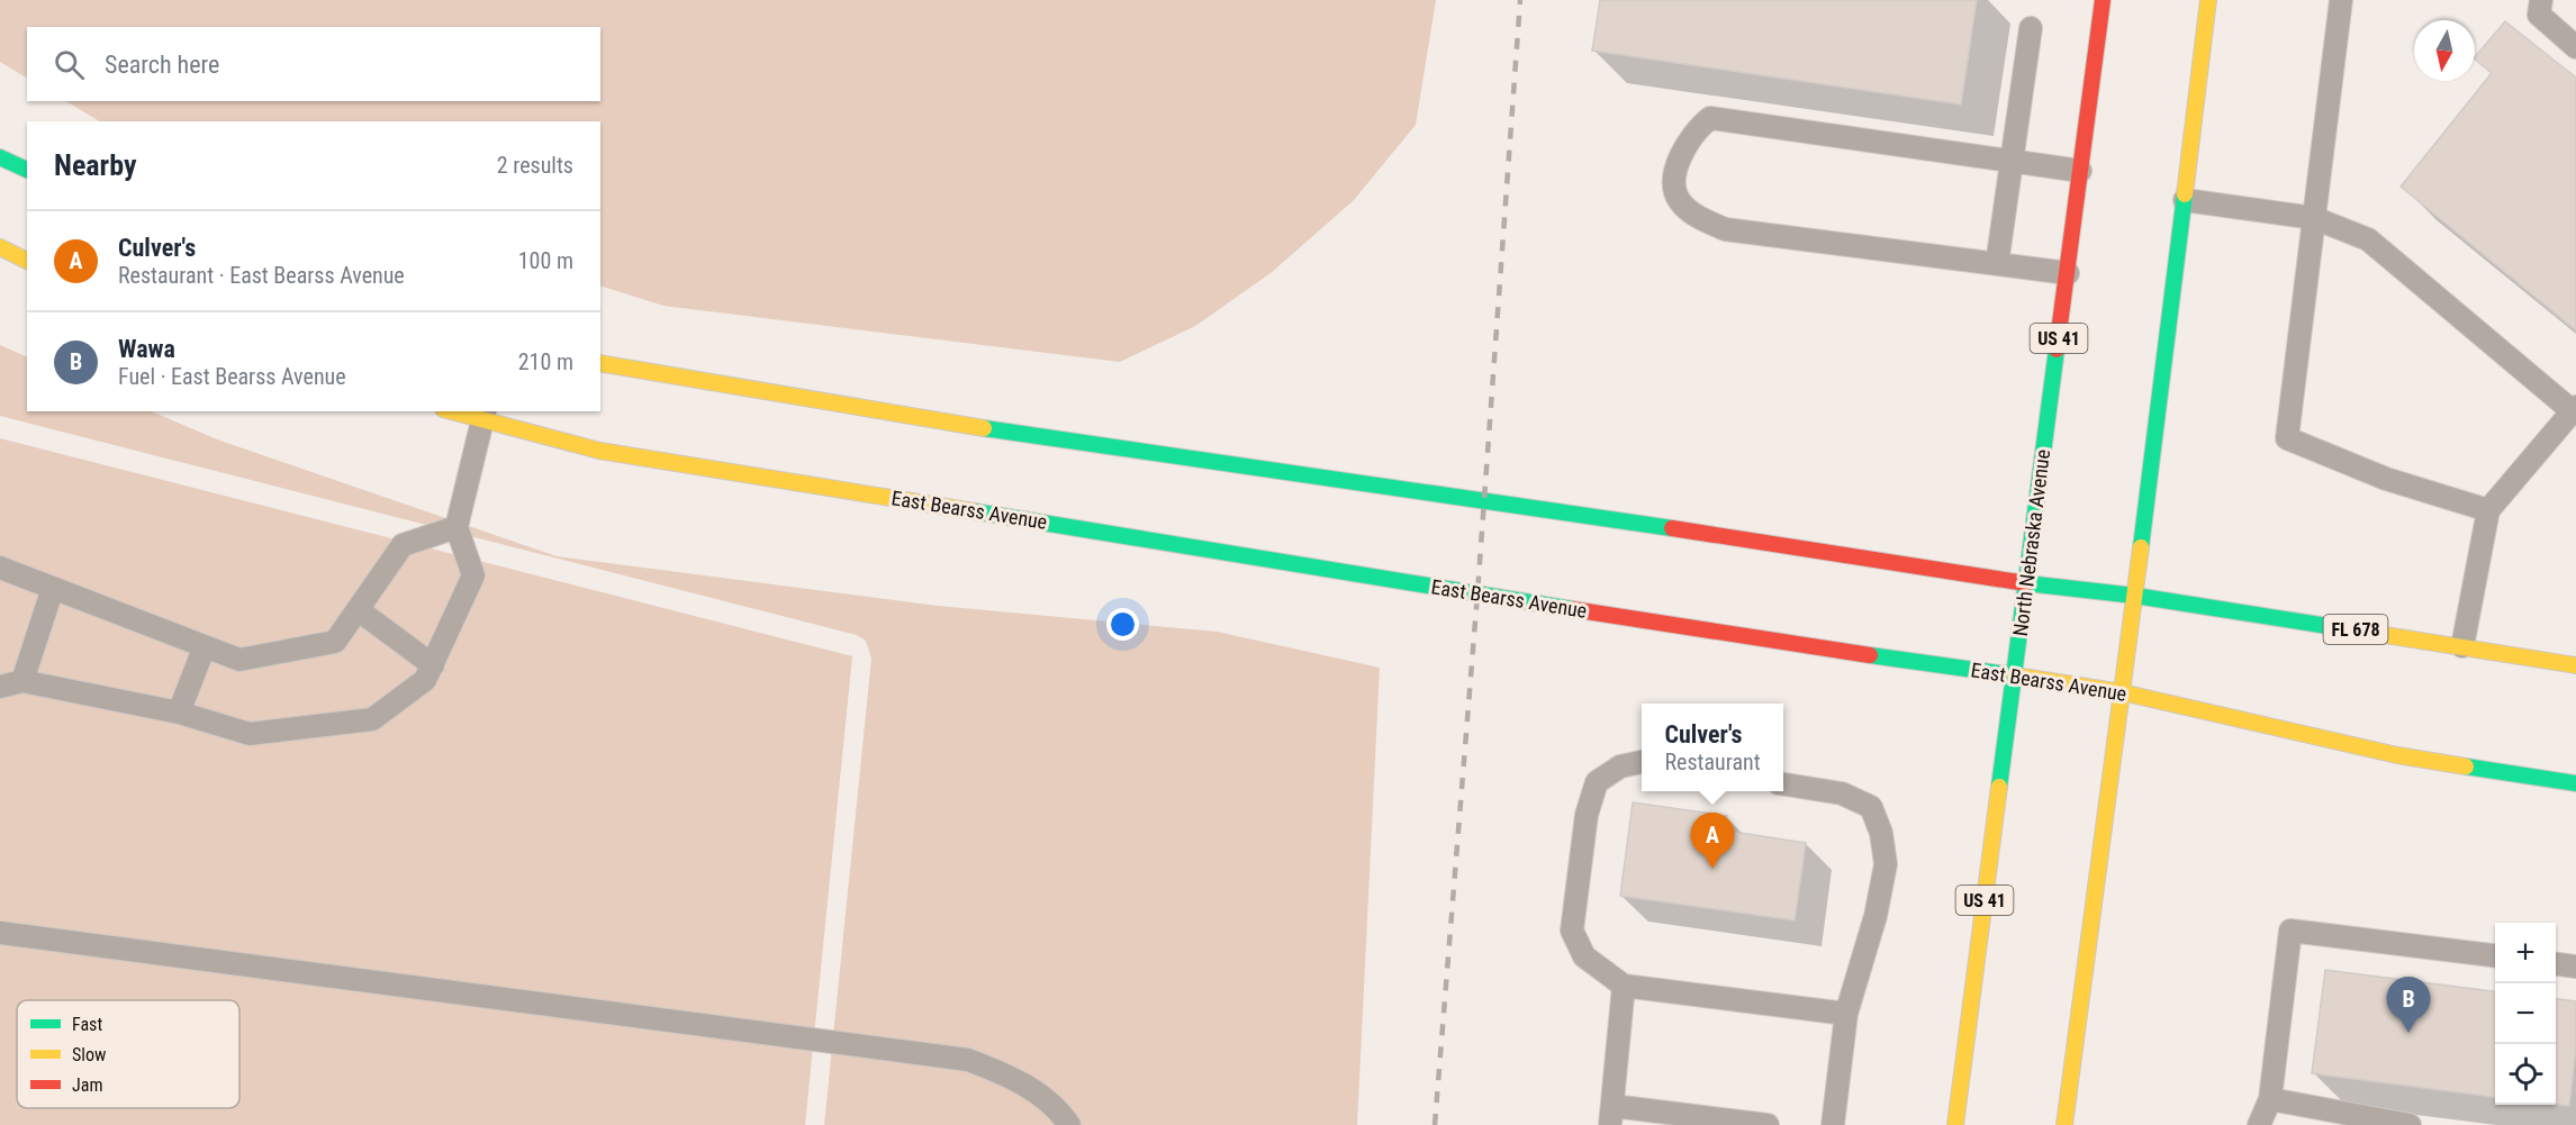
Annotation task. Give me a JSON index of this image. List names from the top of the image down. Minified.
{"streets":{"main road":["US 41","East Bearss Avenue","North Nebraska Avenue","FL 678"]},"crossings":[["East Bearss Avenue","North Nebraska Avenue"],["North Nebraska Avenue","FL 678"]],"legend":["Fast","Slow","Jam"],"north":"bottom","page":{"search":"Search here","heading":["Nearby","2 results"],"list":[{"mark":"A","name":"Culver's","note":"Restaurant · East Bearss Avenue","value":"100 m"},{"mark":"B","name":"Wawa","note":"Fuel · East Bearss Avenue","value":"210 m"}],"popup":["Culver's","Restaurant"],"pins":["A","B"],"map_buttons":["+","−"]}}
